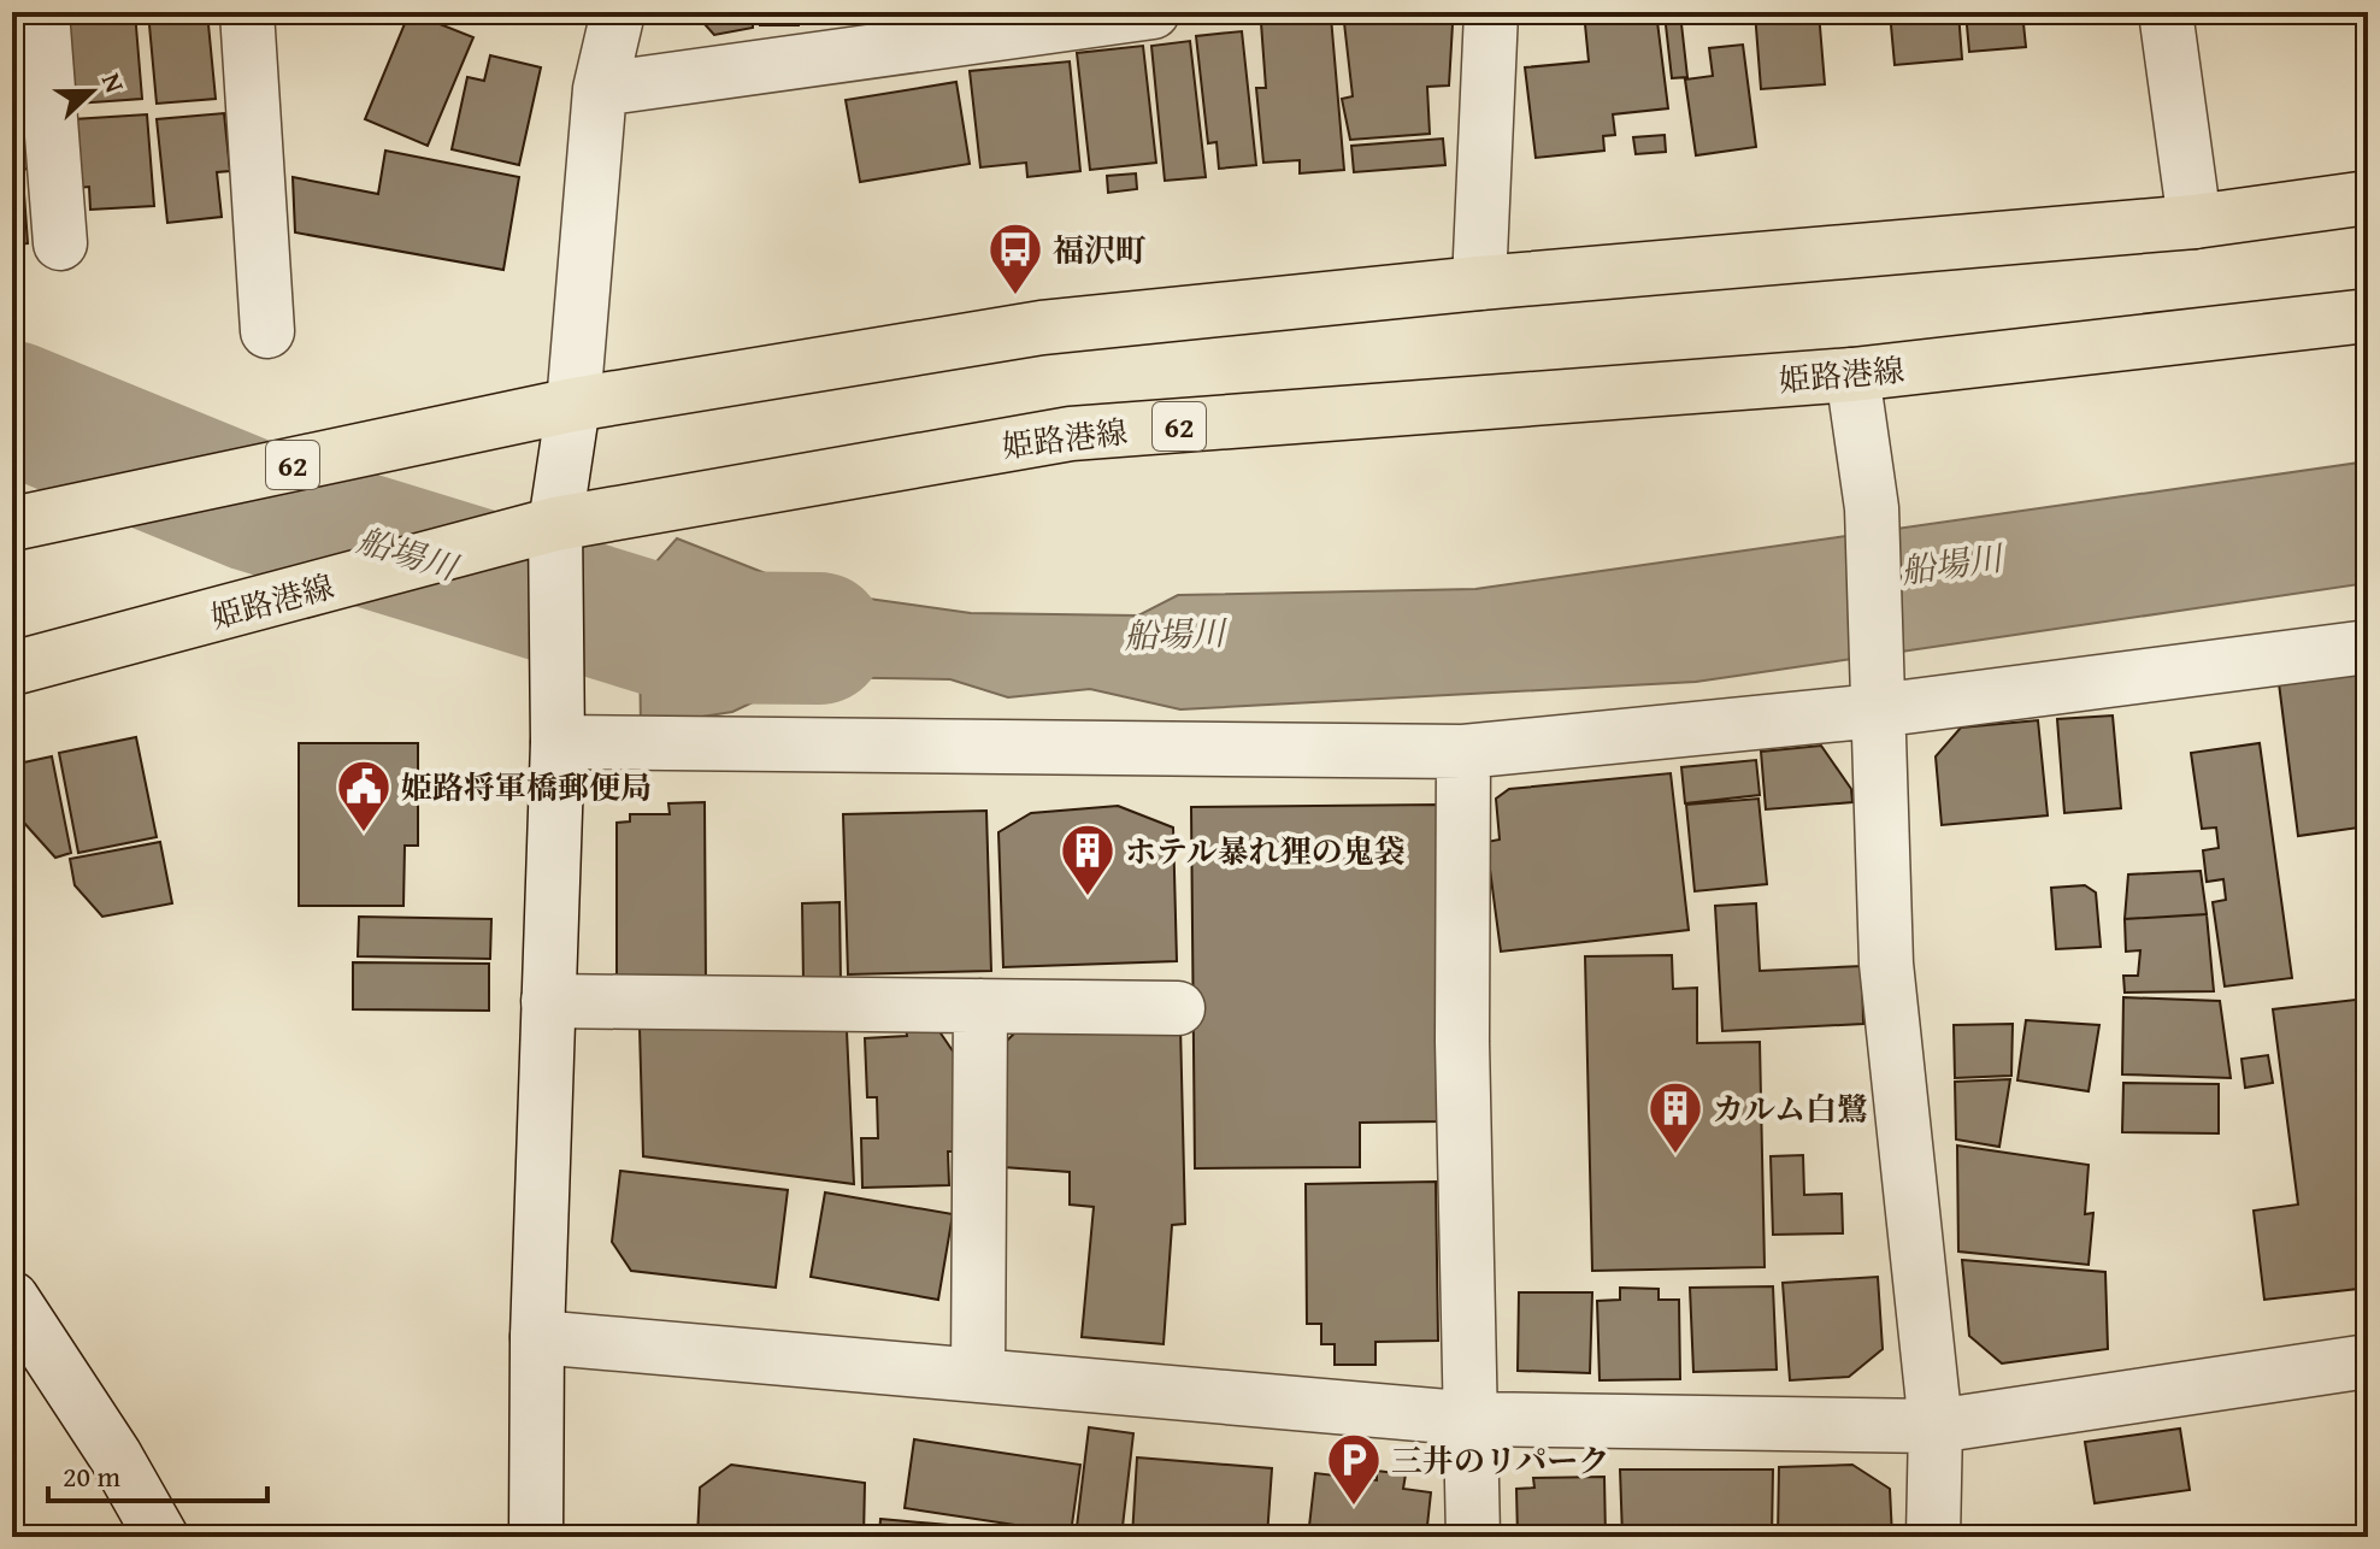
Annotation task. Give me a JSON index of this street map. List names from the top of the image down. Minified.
{"streets":{"main road":["姫路港線","62"]},"water":["船場川"],"places":{"bus stop":["福沢町"],"public building":["姫路将軍橋郵便局"],"building":["ホテル暴れ狸の鬼袋","カルム白鷺"],"parking":["三井のリパーク"]},"scale_bar":"20 m","north":"right"}
